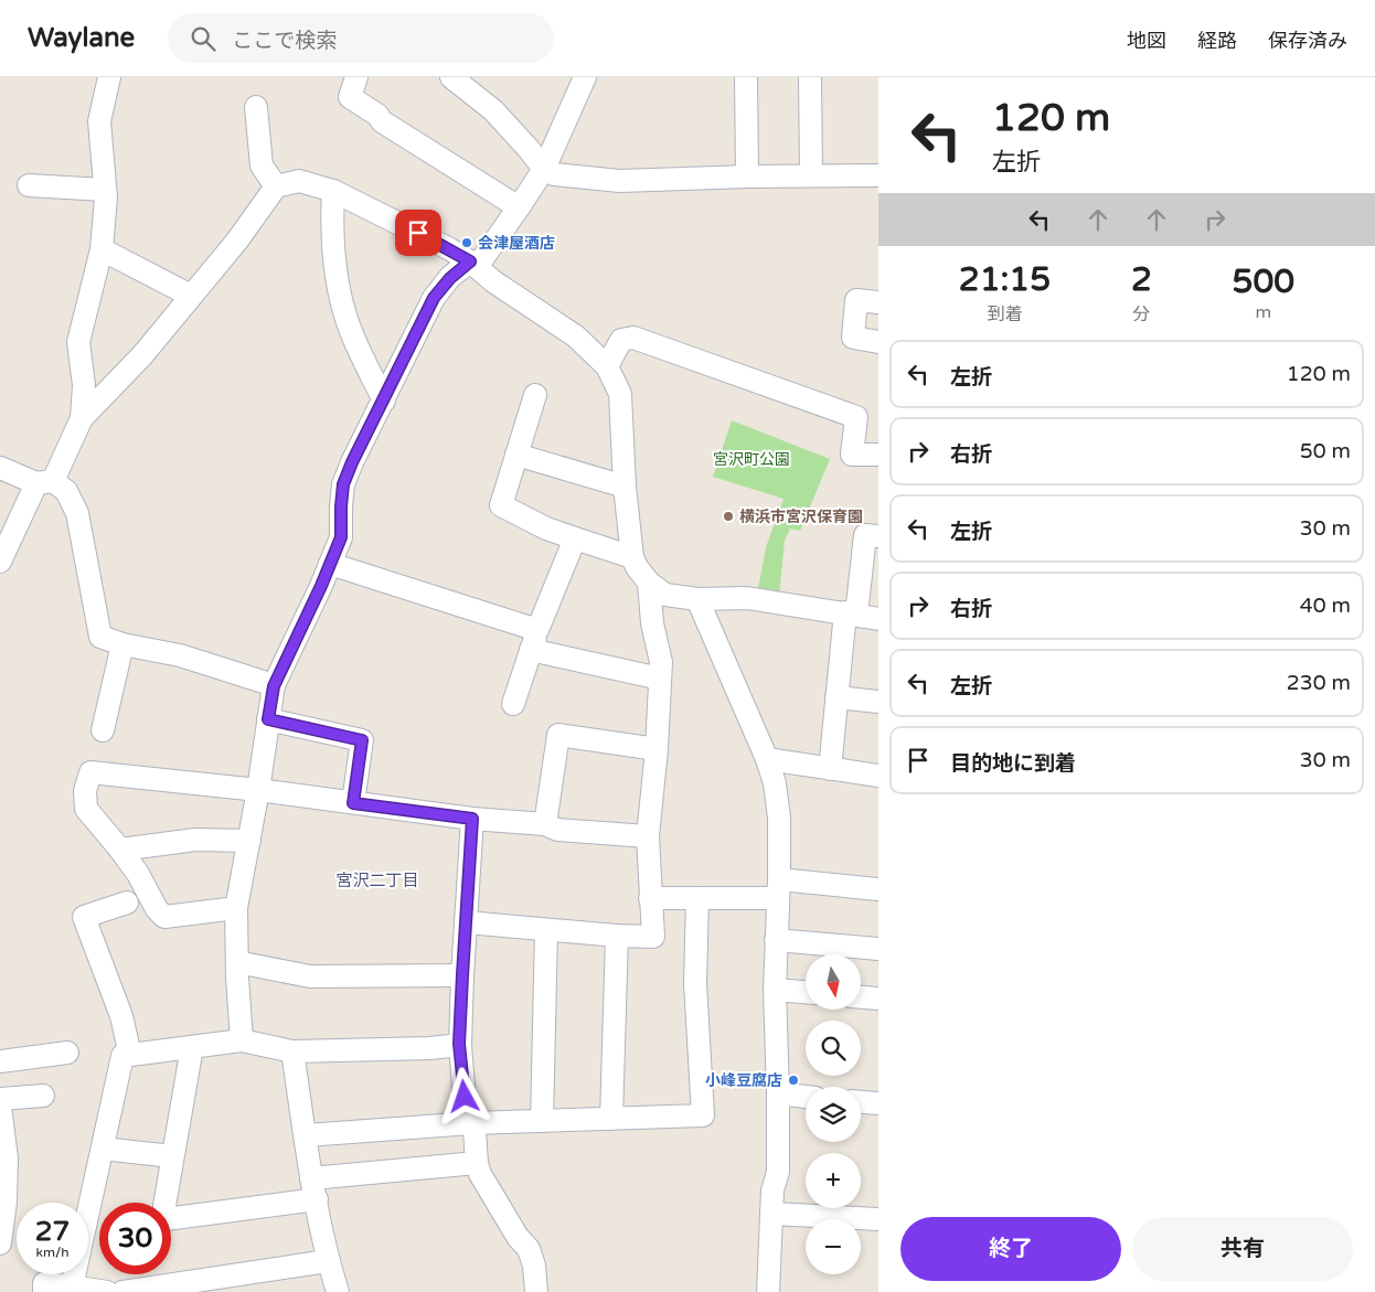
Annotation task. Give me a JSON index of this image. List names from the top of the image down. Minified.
{"districts":["宮沢二丁目"],"parks":["宮沢町公園"],"places":["会津屋酒店","横浜市宮沢保育園","小峰豆腐店"],"north":"bottom","page":{"header":"Waylane","search":"ここで検索","nav":["地図","経路","保存済み"],"turn":["120 m","左折"],"eta":["21:15","到着","2","分","500","m"],"list":[{"name":"左折","value":"120 m"},{"name":"右折","value":"50 m"},{"name":"左折","value":"30 m"},{"name":"右折","value":"40 m"},{"name":"左折","value":"230 m"},{"name":"目的地に到着","value":"30 m"}],"map_buttons":["+","−"],"speed":"27 km/h","limit":"30","buttons":["終了","共有"]}}
